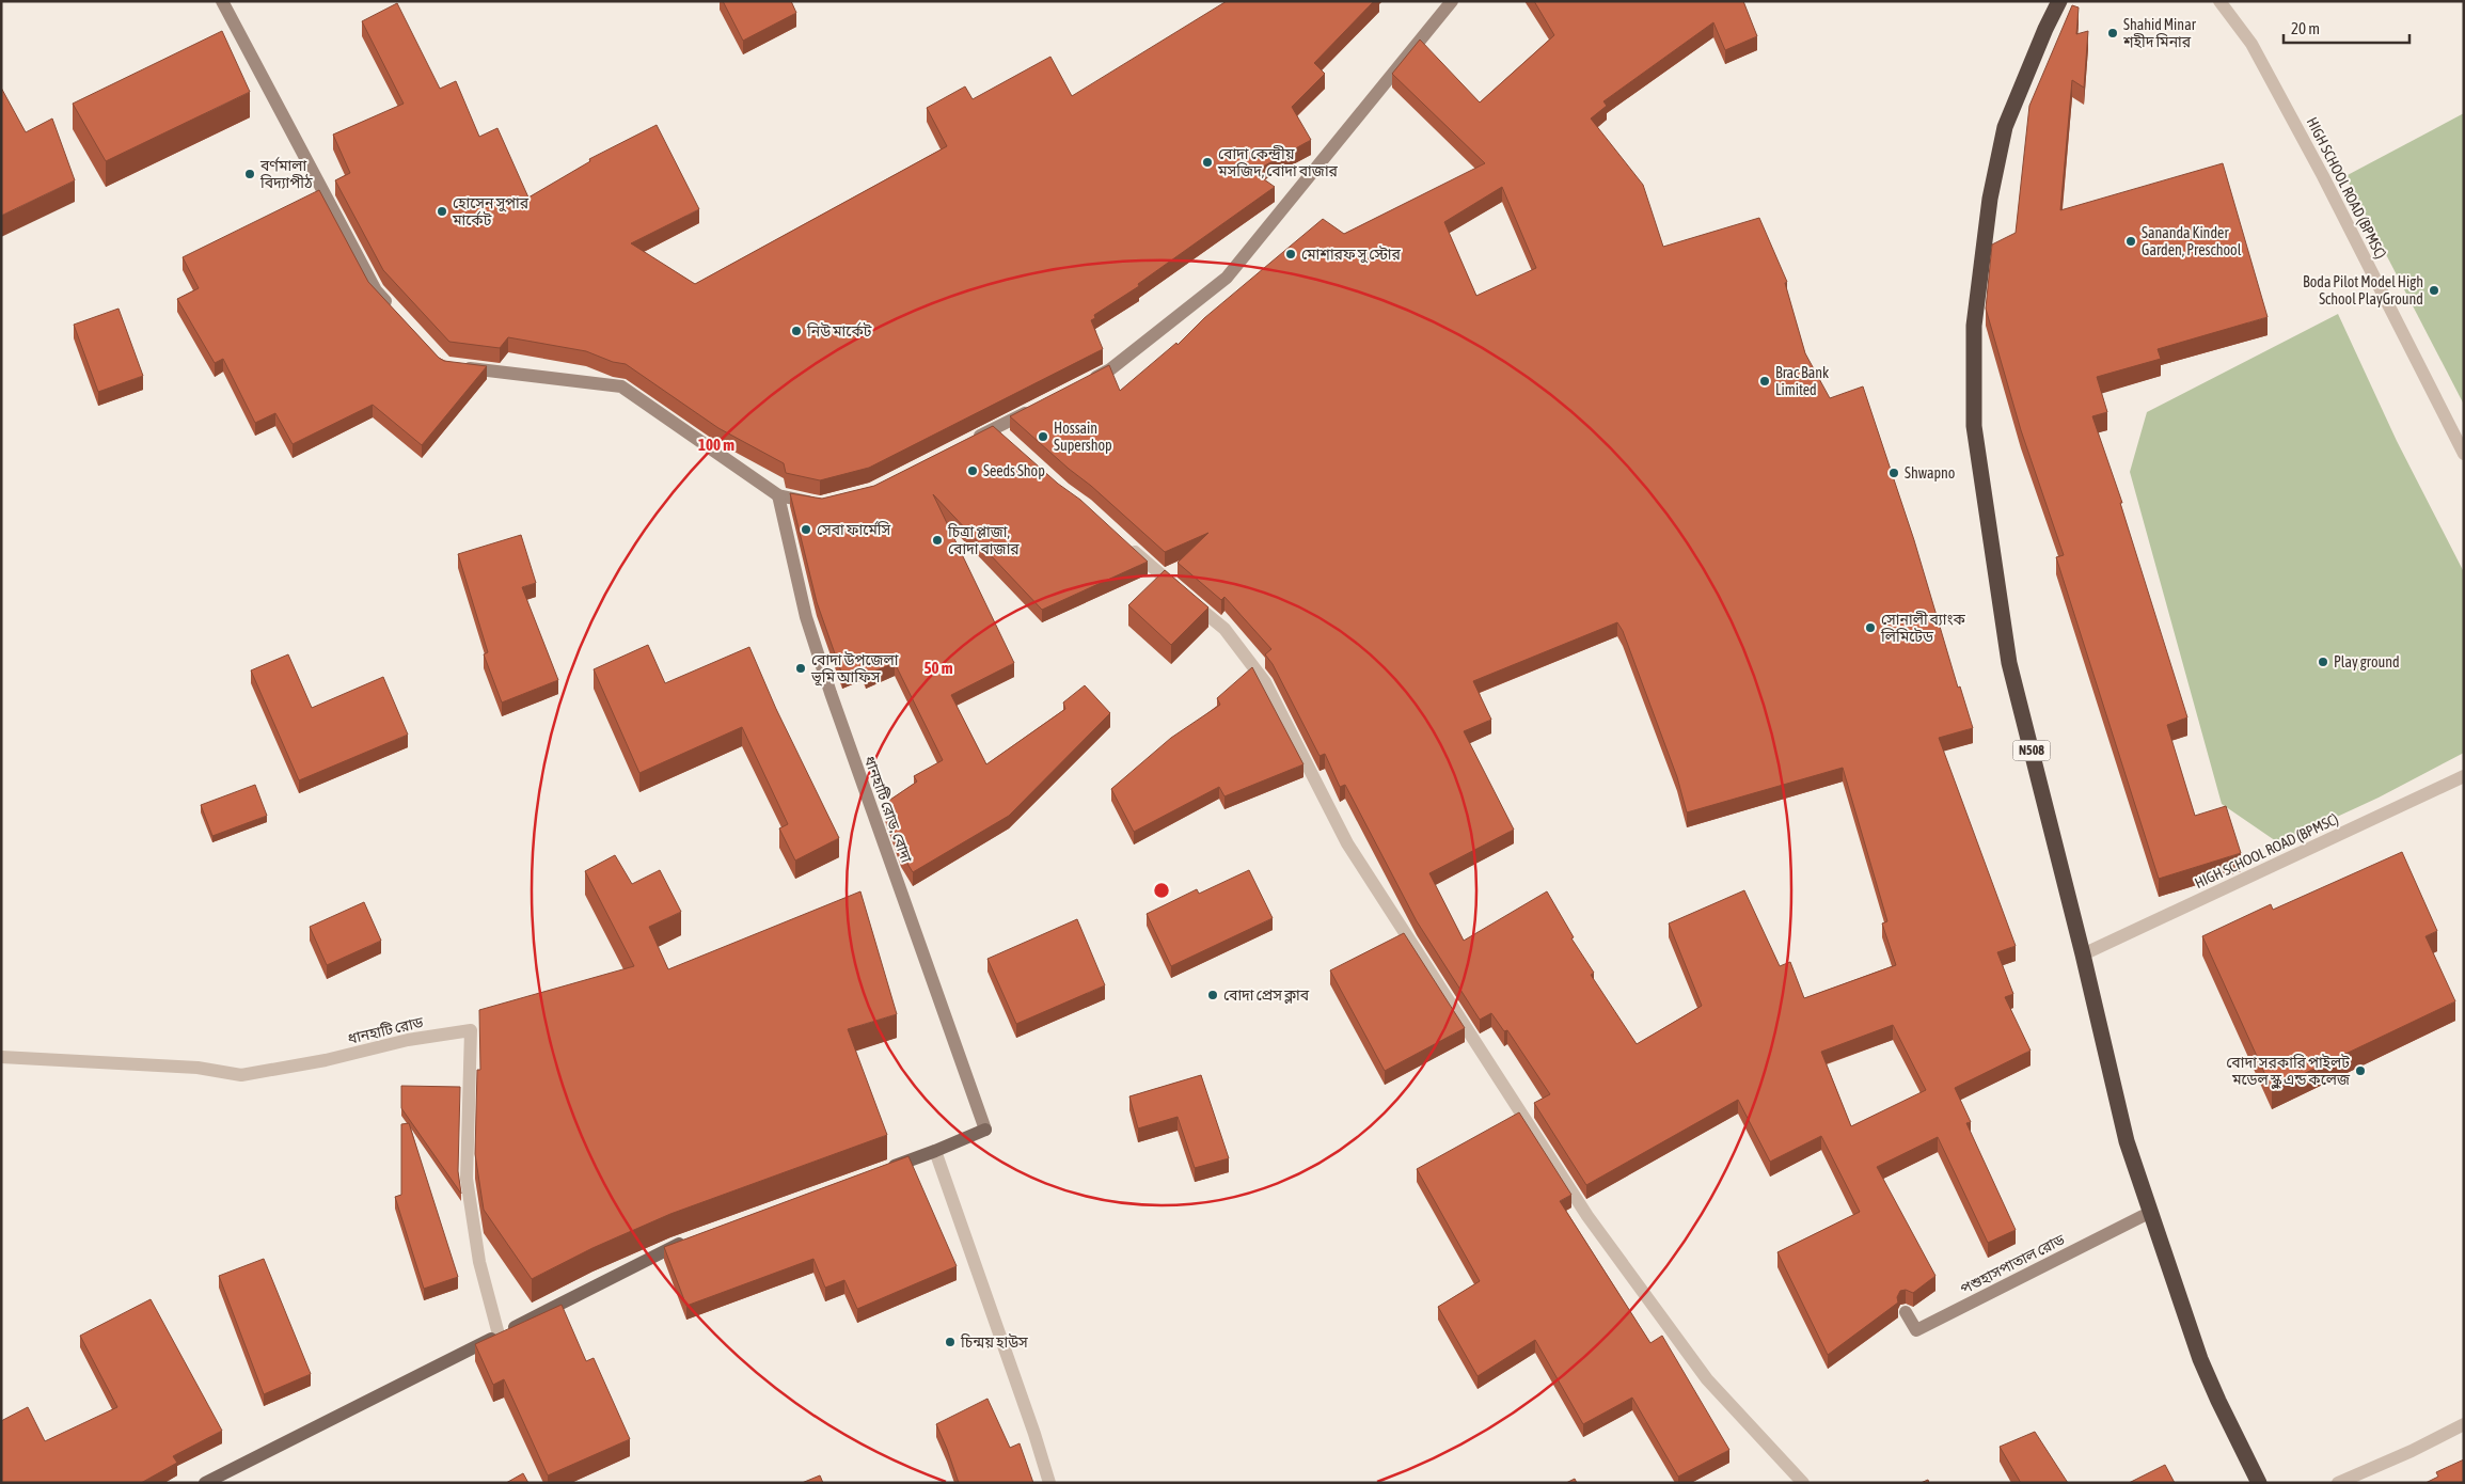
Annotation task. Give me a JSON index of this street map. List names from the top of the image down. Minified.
{"streets":{"highway":["N508"],"street":["HIGH SCHOOL ROAD (BPMSC)","ধানহাটি রোড, বোদা","ধানহাটি রোড","পশুহাসপাতাল রোড"]},"crossings":[["HIGH SCHOOL ROAD (BPMSC)","N508"]],"places":["Shahid Minar শহীদ মিনার","বোদা কেন্দ্রীয় মসজিদ, বোদা বাজার","বর্ণমালা বিদ্যাপীঠ","হোসেন সুপার মার্কেট","Sananda Kinder Garden, Preschool","মোশারফ সু স্টোর","Boda Pilot Model High School PlayGround","নিউ মার্কেট","Brac Bank Limited","Hossain Supershop","Seeds Shop","Shwapno","সেবা ফার্মেসি","চিত্রা প্লাজা, বোদা বাজার","সোনালী ব্যাংক লিমিটেড","Play ground","বোদা উপজেলা ভূমি আফিস","বোদা প্রেস ক্লাব","বোদা সরকারি পাইলট মডেল স্কুল এন্ড কলেজ","চিন্ময় হাউস"],"scale_bar":"20 m","rings":["100 m","50 m"]}
